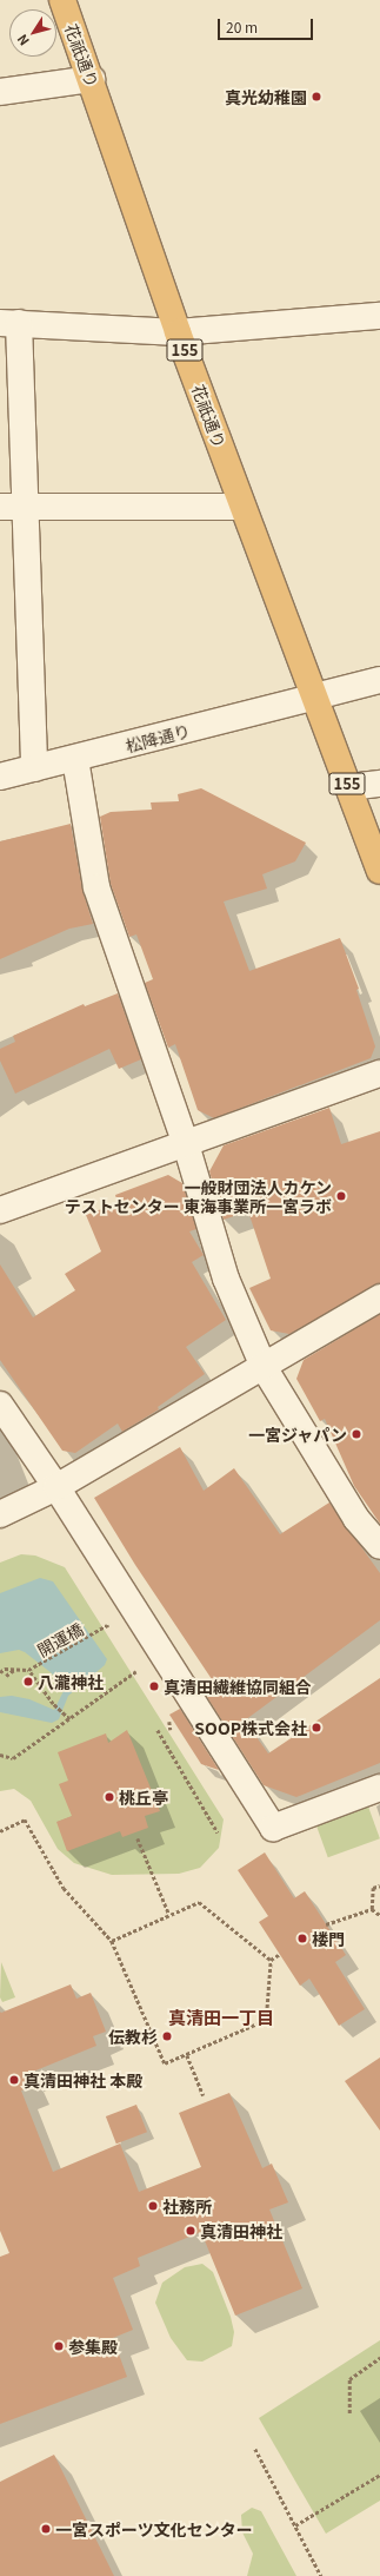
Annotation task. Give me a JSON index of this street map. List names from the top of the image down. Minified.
{"streets":{"highway":["花祇通り","155"],"street":["松降通り"],"path":["開運橋"]},"crossings":[["花祇通り","155"],["花祇通り","松降通り"],["155","松降通り"]],"districts":["真清田一丁目"],"places":["真光幼稚園","一般財団法人カケン テストセンター 東海事業所一宮ラボ","一宮ジャパン","八瀧神社","真清田繊維協同組合","SOOP株式会社","桃丘亭","楼門","伝教杉","真清田神社 本殿","社務所","真清田神社","参集殿","一宮スポーツ文化センター"],"scale_bar":"20 m","north":"bottom left"}
